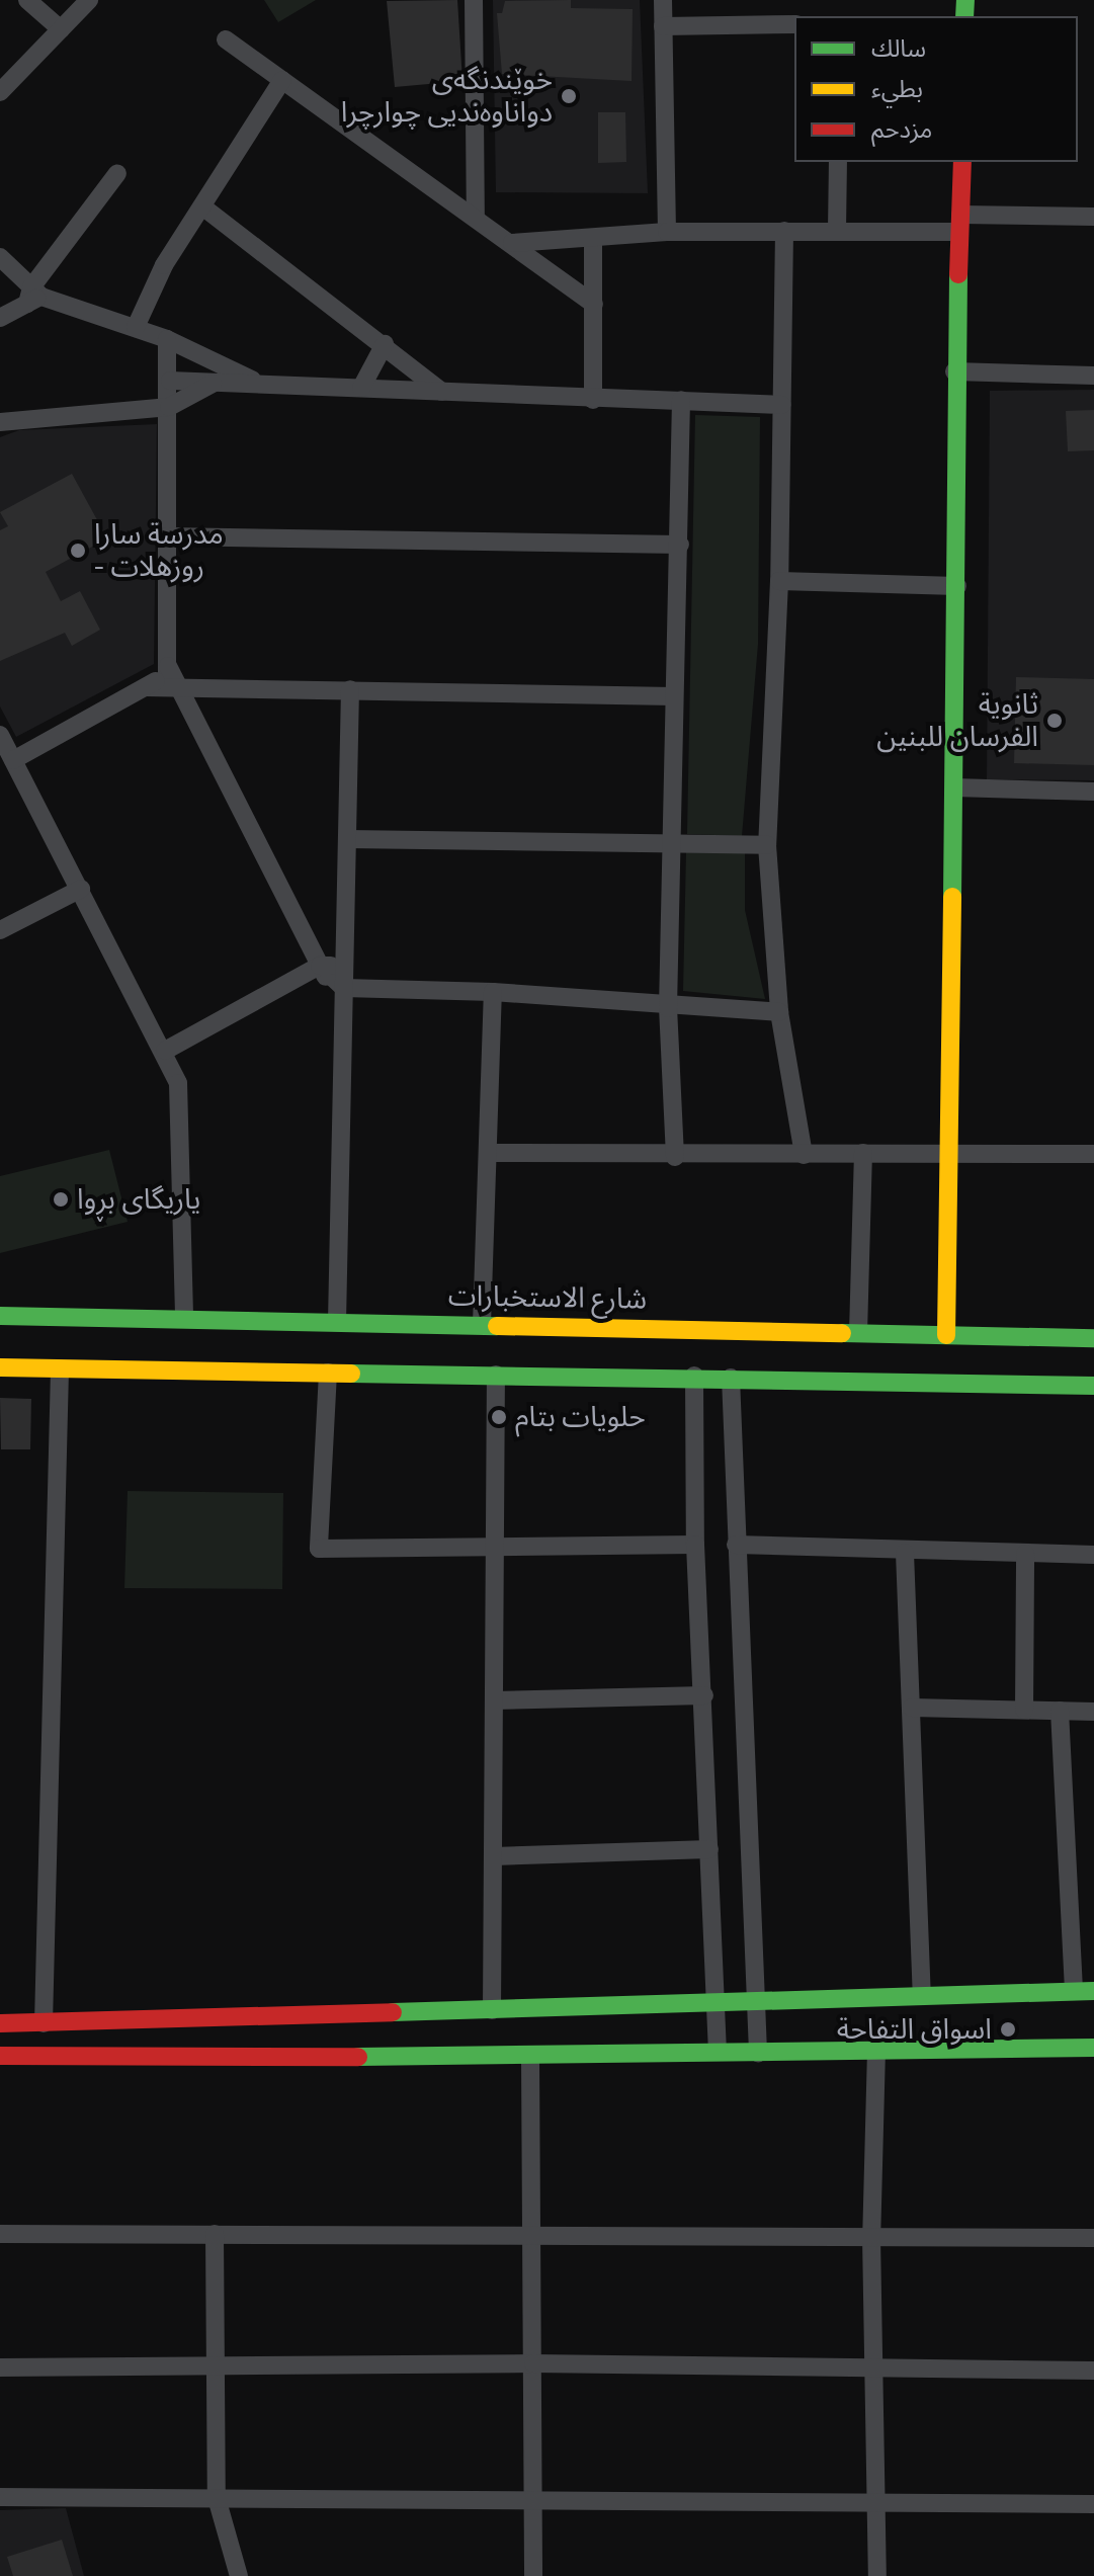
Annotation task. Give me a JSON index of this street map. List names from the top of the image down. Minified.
{"streets":{"street":["شارع الاستخبارات"]},"places":["خوێندنگەی دواناوەندیی چوارچرا","مدرسة سارا - روزهلات","ثانوية الفرسان للبنين","یاریگای بڕوا","حلويات بتام","اسواق التفاحة"],"legend":["سالك","بطيء","مزدحم"]}
